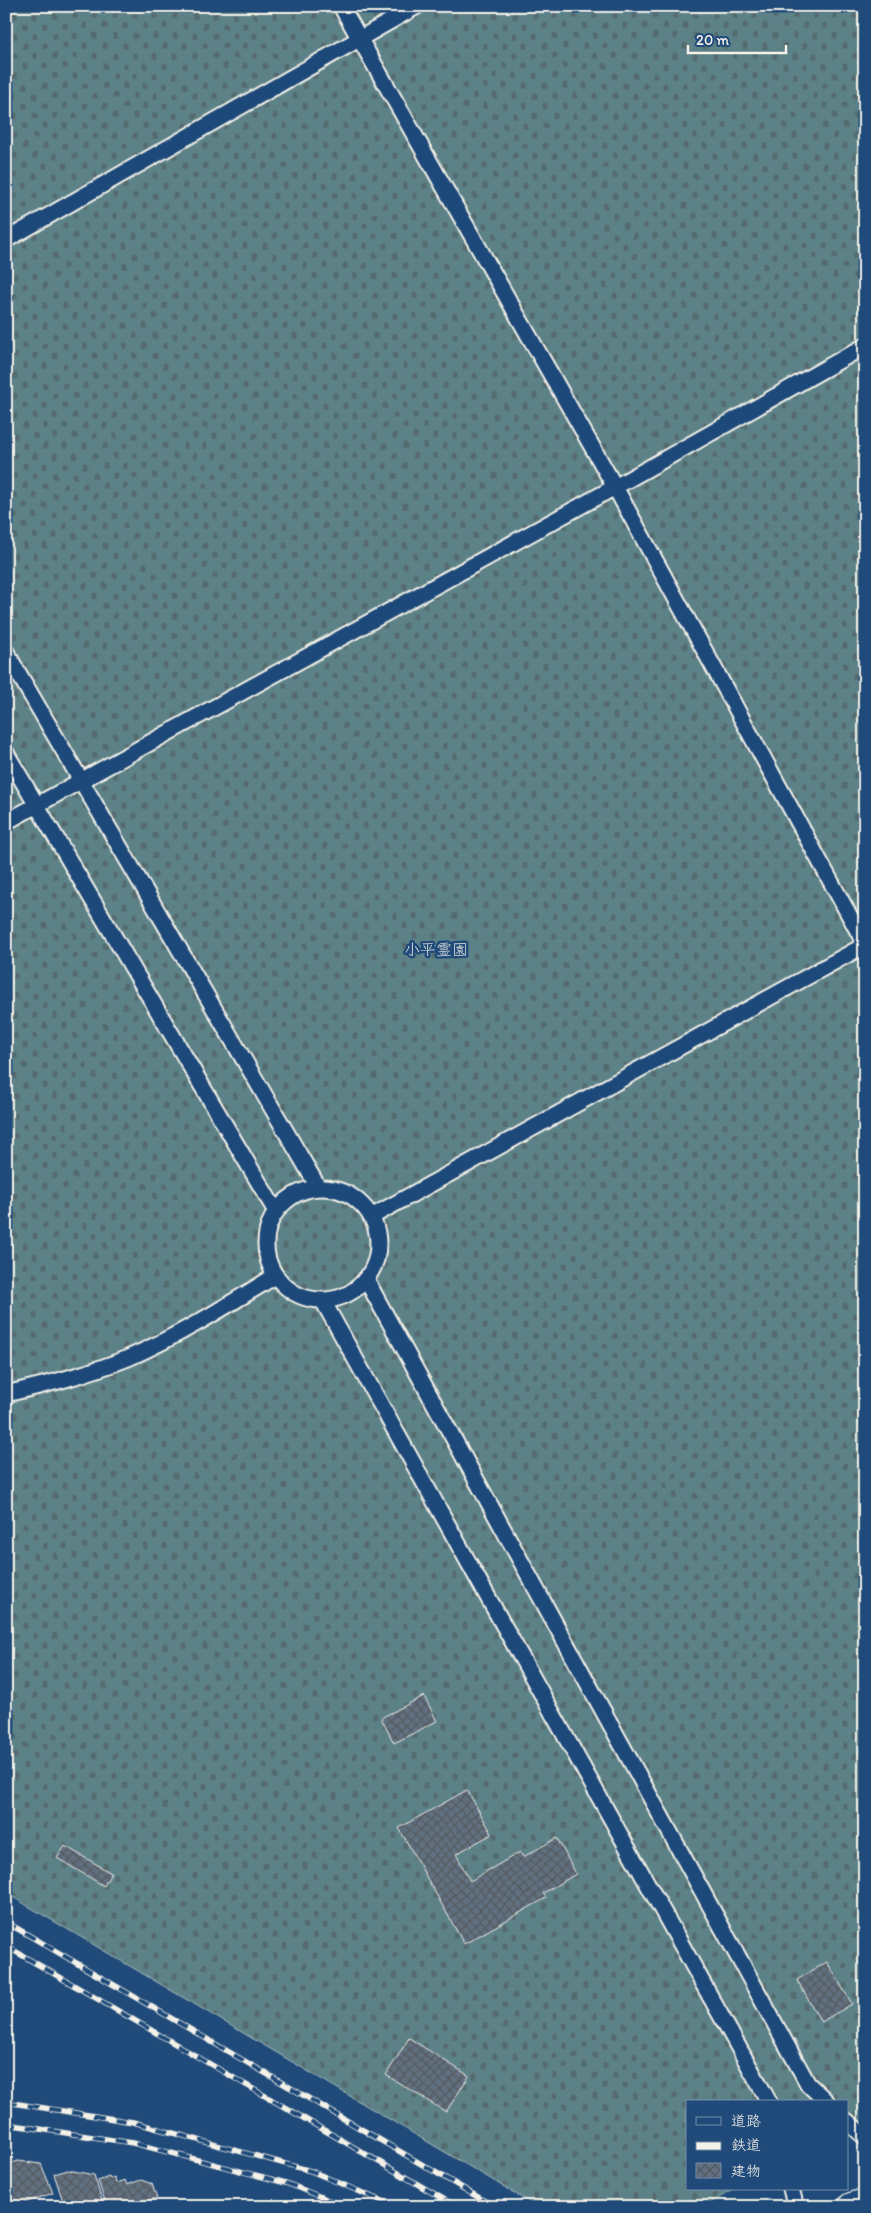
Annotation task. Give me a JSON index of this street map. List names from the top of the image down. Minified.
{"parks":["小平霊園"],"legend":["道路","鉄道","建物"],"scale_bar":"20 m"}
